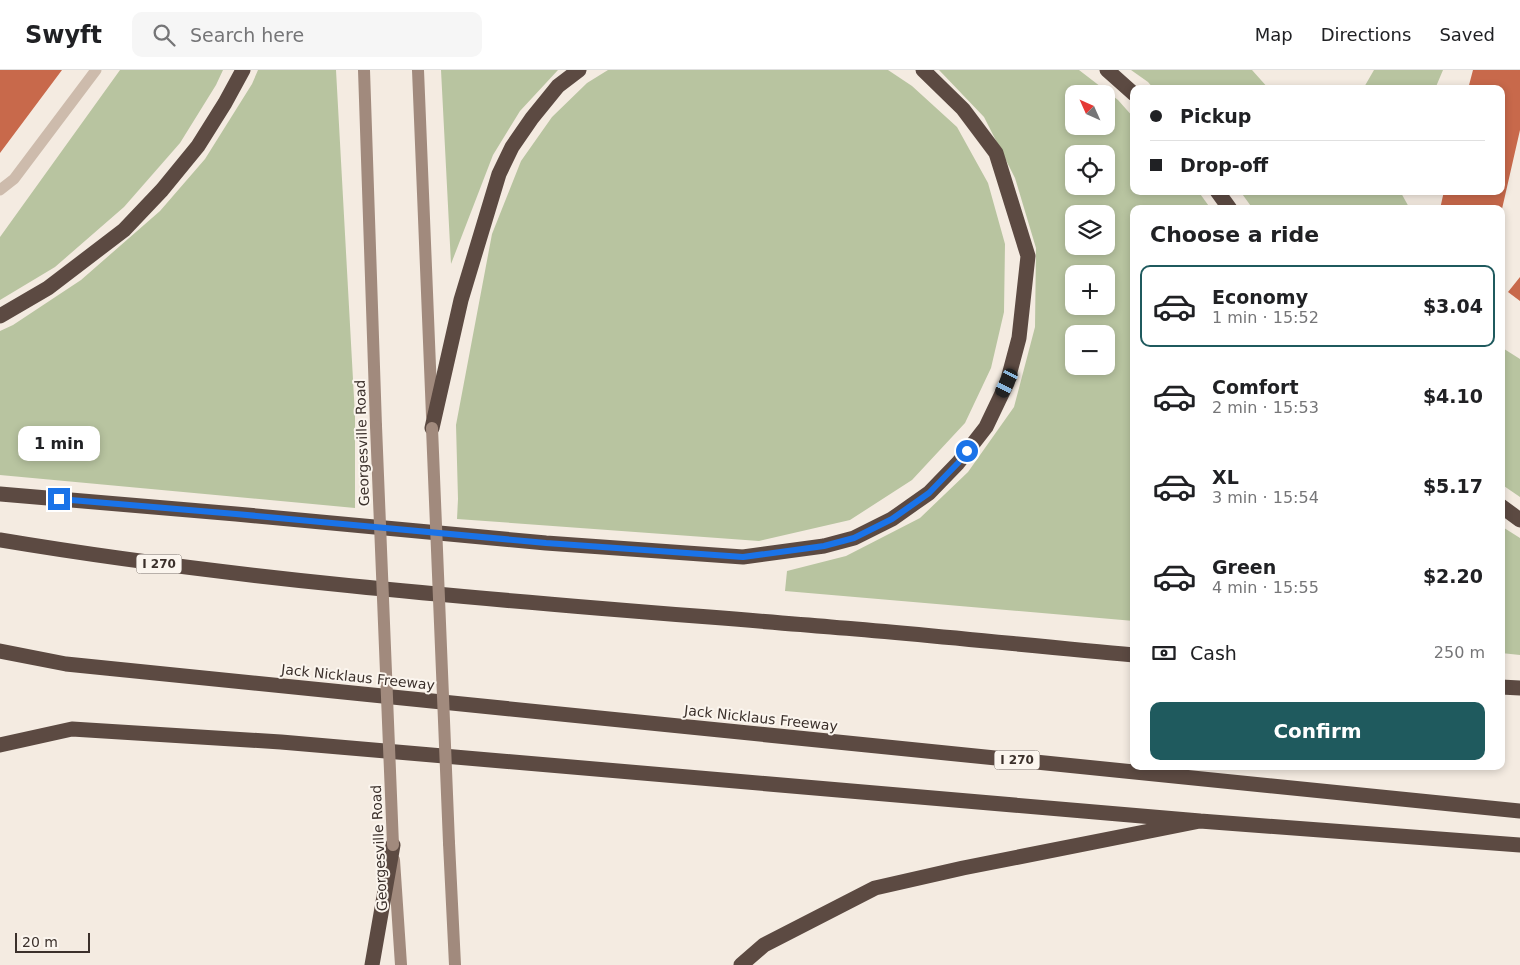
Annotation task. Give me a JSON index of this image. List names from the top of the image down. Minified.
{"streets":{"highway":["I 270","Jack Nicklaus Freeway"],"main road":["Georgesville Road"]},"scale_bar":"20 m","north":"top left","page":{"header":"Swyft","search":"Search here","nav":["Map","Directions","Saved"],"map_buttons":["+","−"],"banner":["Pickup","Drop-off"],"heading":"Choose a ride","list":[{"name":"Economy","note":"1 min · 15:52","value":"$3.04"},{"name":"Comfort","note":"2 min · 15:53","value":"$4.10"},{"name":"XL","note":"3 min · 15:54","value":"$5.17"},{"name":"Green","note":"4 min · 15:55","value":"$2.20"}],"bubble":"1 min","pay":["Cash","250 m"],"buttons":"Confirm","scale":"20 m"}}
